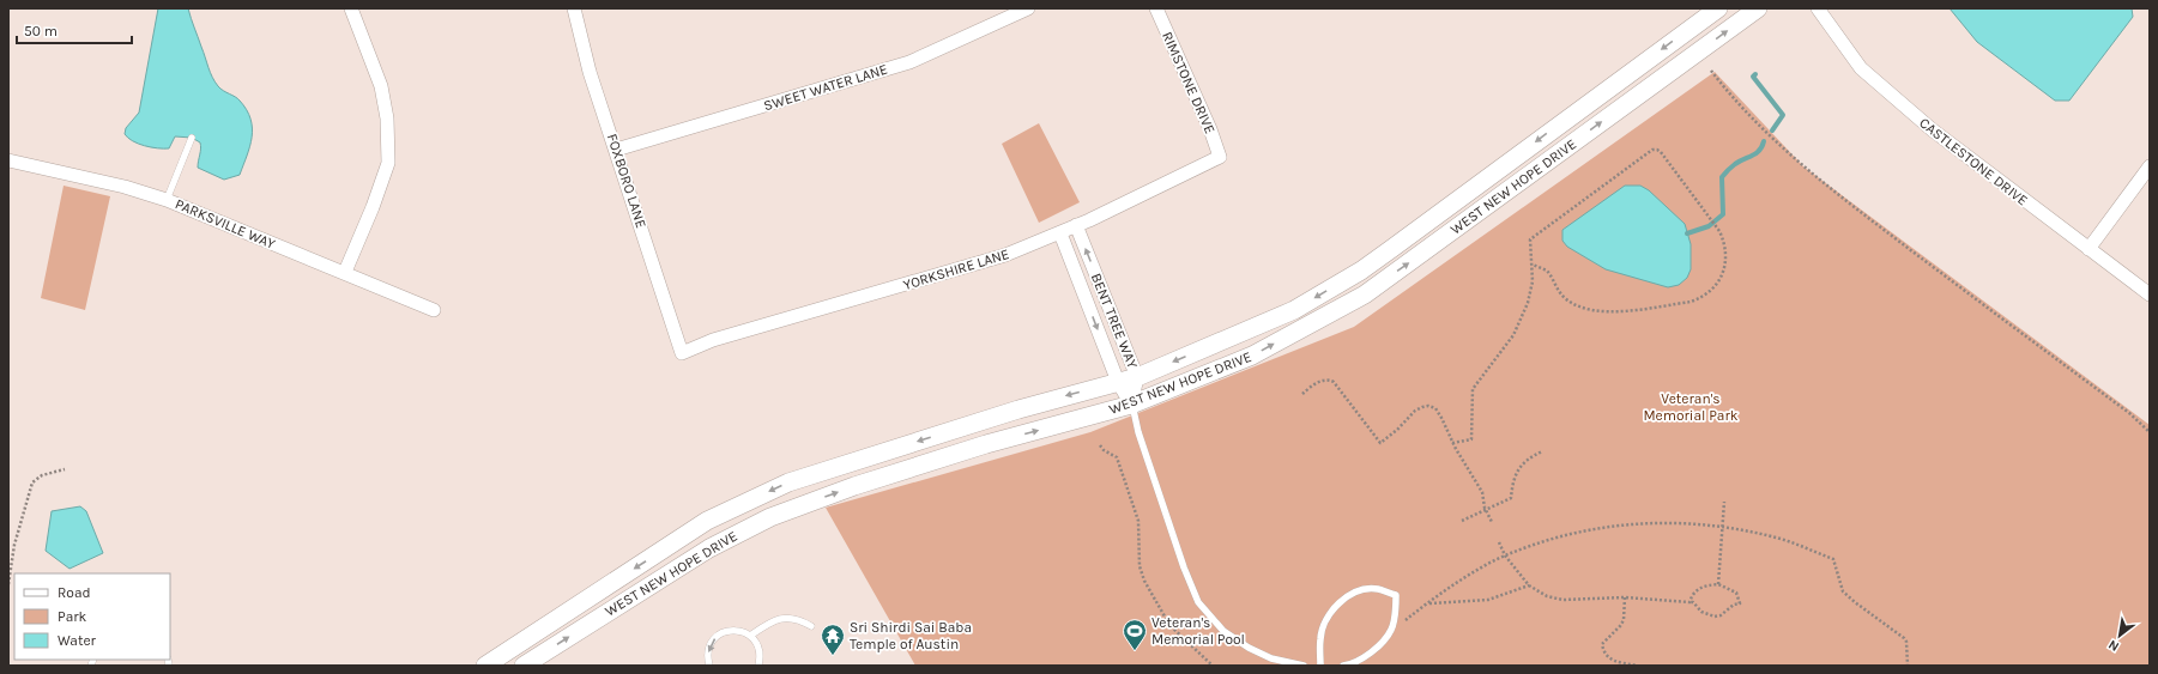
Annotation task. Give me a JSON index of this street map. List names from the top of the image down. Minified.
{"streets":{"main road":["WEST NEW HOPE DRIVE"],"street":["RIMSTONE DRIVE","SWEET WATER LANE","CASTLESTONE DRIVE","FOXBORO LANE","PARKSVILLE WAY","YORKSHIRE LANE","BENT TREE WAY"]},"crossings":[["RIMSTONE DRIVE","YORKSHIRE LANE"],["SWEET WATER LANE","FOXBORO LANE"],["FOXBORO LANE","YORKSHIRE LANE"],["WEST NEW HOPE DRIVE","BENT TREE WAY"],["YORKSHIRE LANE","BENT TREE WAY"]],"parks":["Veteran's Memorial Park"],"places":{"sports":["Veteran's Memorial Pool"],"temple":["Sri Shirdi Sai Baba Temple of Austin"]},"legend":["Road","Park","Water"],"scale_bar":"50 m","north":"bottom left"}
